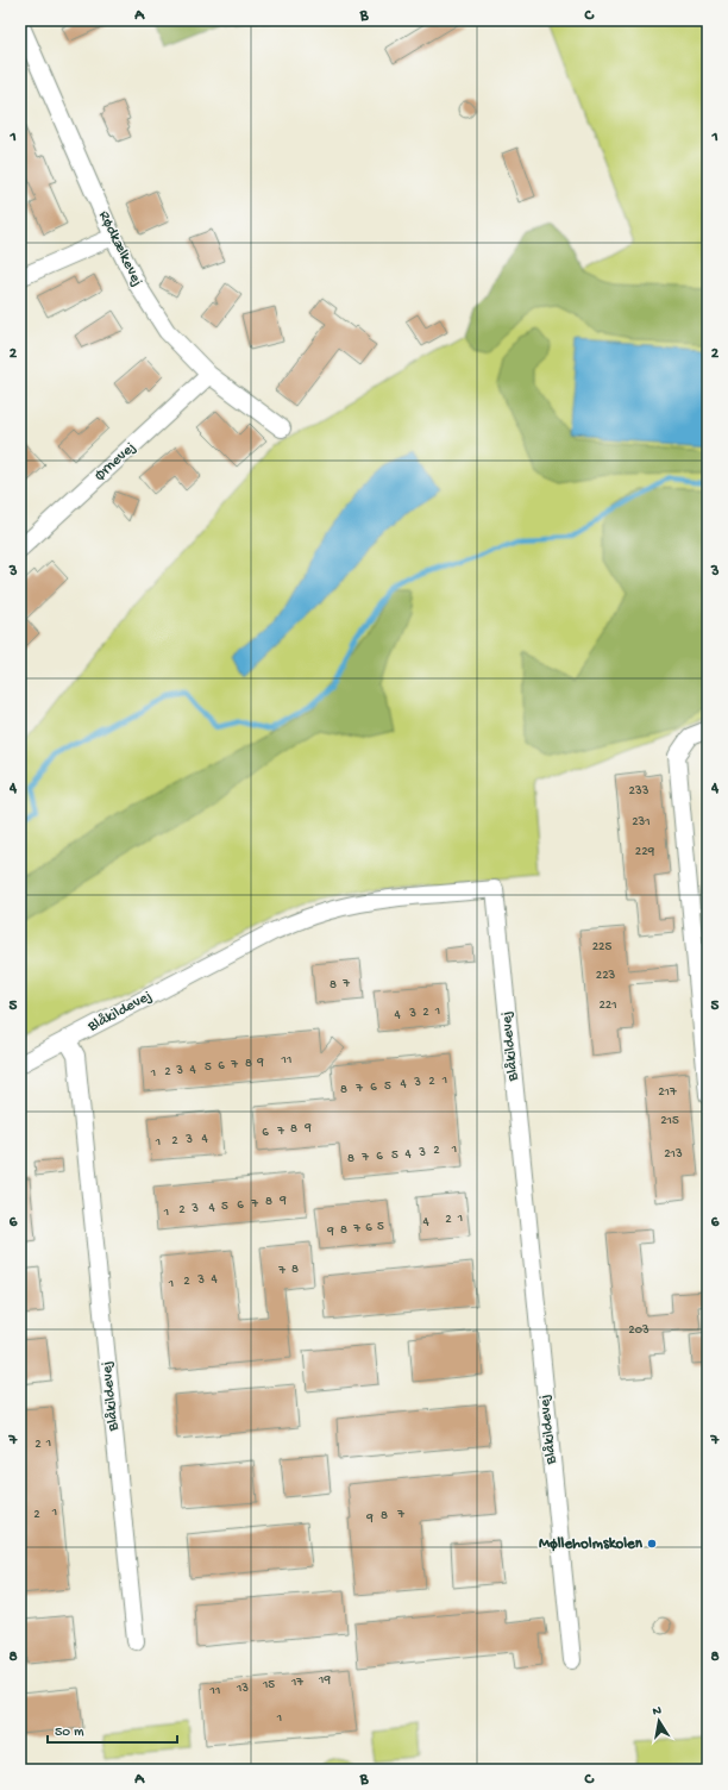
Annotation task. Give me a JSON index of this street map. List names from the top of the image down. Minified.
{"streets":{"street":["Rødkælkevej","Ørnevej","Blåkildevej"]},"crossings":[["Rødkælkevej","Ørnevej"]],"places":["Mølleholmskolen"],"house_numbers":["233","231","229","225","223","7","8","221","1","2","3","4","11","9","8","7","6","5","4","3","2","1","1","2","3","4","5","6","7","8","217","215","9","8","7","6","4","3","2","1","1","2","3","4","213","5","6","7","8","9","8","7","6","5","4","3","2","1","1","2","4","5","6","7","8","9","8","7","4","3","2","1","203","1","2","1","2","7","8","9","19","17","15","13","11","1"],"scale_bar":"50 m","north":"top","grid":{"columns":["A","B","C"],"rows":["1","2","3","4","5","6","7","8"]}}
